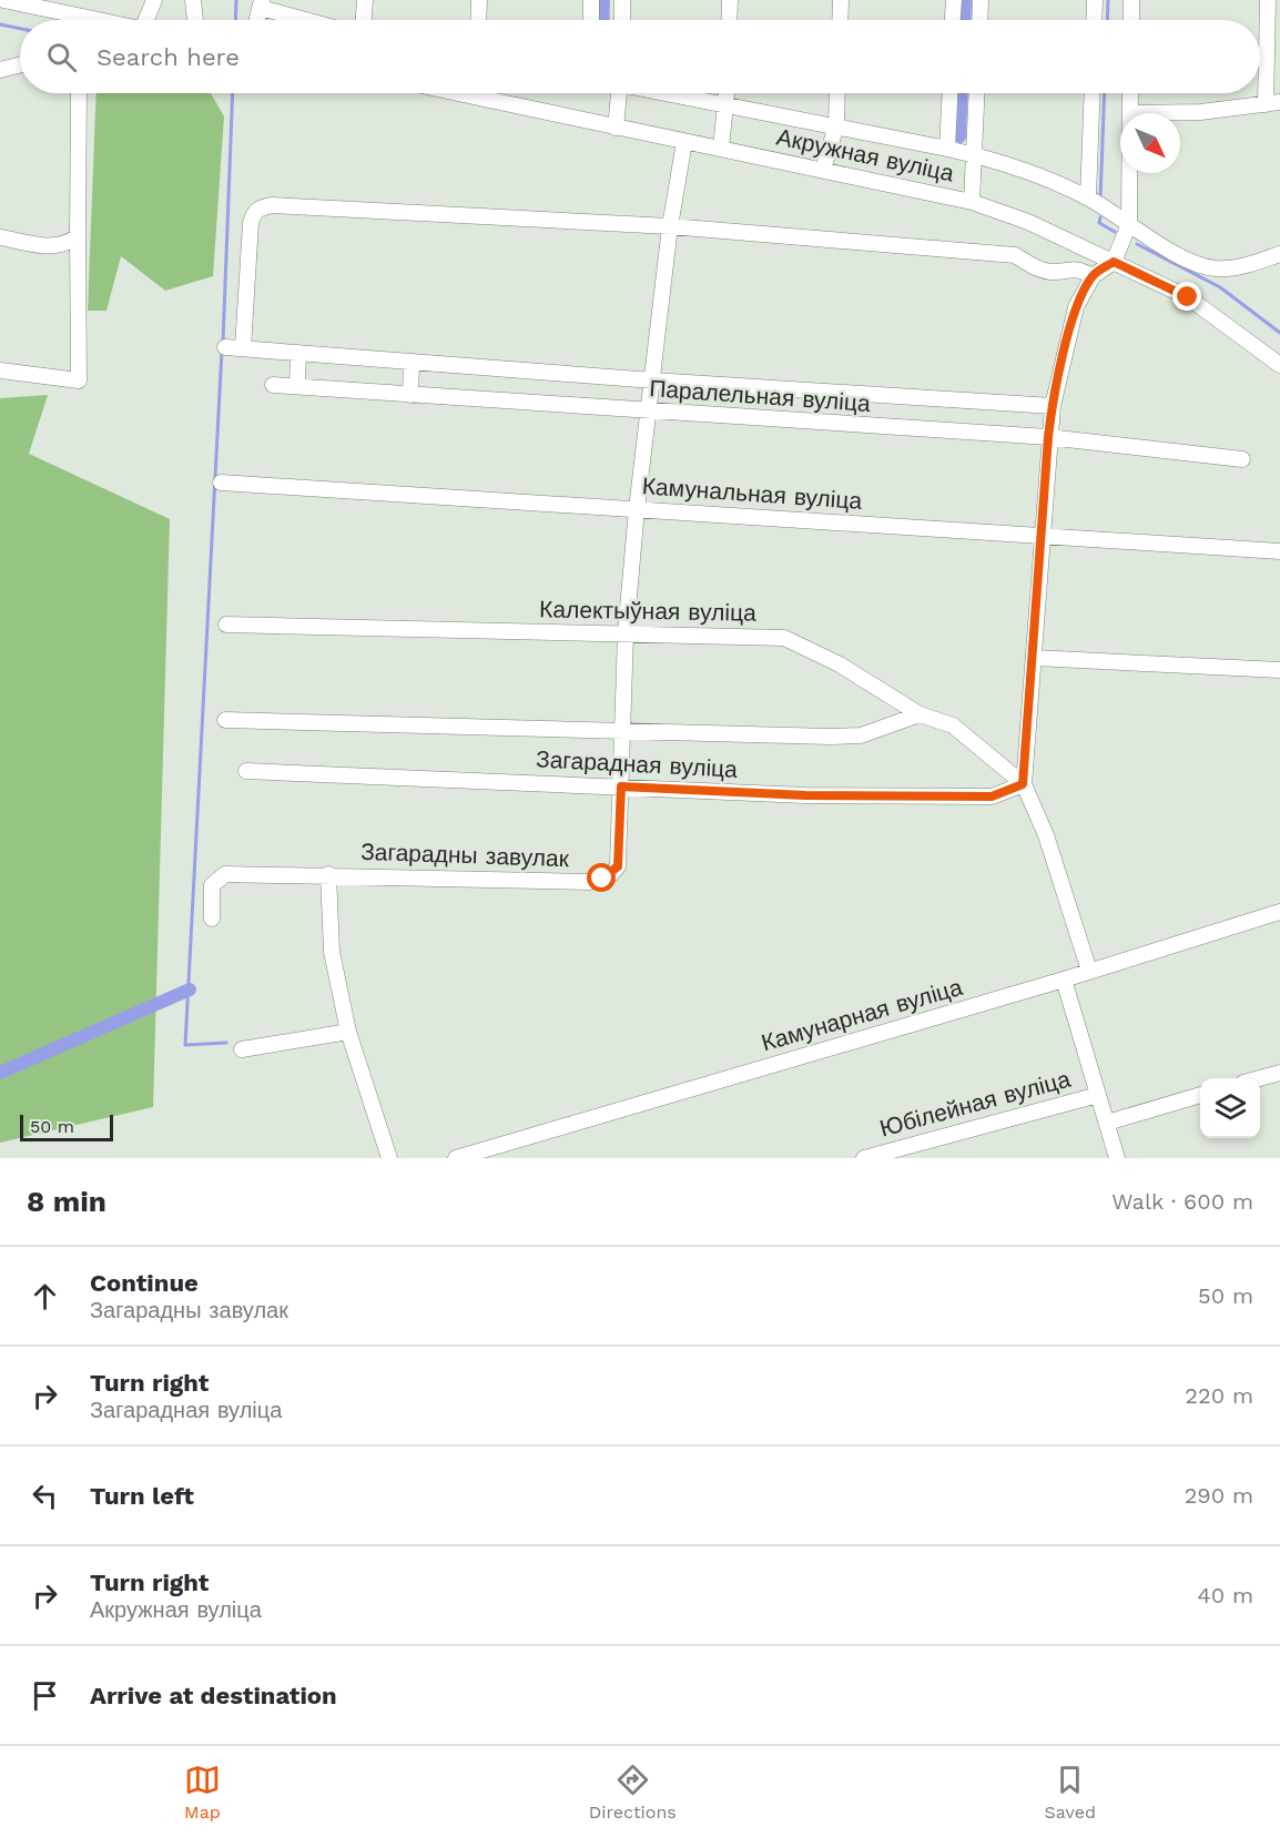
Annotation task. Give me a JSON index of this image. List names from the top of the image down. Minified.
{"streets":{"street":["Акружная вуліца","Паралельная вуліца","Камунальная вуліца","Калектыўная вуліца","Загарадная вуліца","Загарадны завулак","Камунарная вуліца","Юбілейная вуліца"]},"crossings":[["Акружная вуліца","Загарадны завулак"],["Паралельная вуліца","Загарадны завулак"],["Камунальная вуліца","Загарадны завулак"],["Калектыўная вуліца","Загарадная вуліца"],["Калектыўная вуліца","Загарадны завулак"],["Загарадная вуліца","Загарадны завулак"]],"scale_bar":"50 m","north":"bottom right","page":{"search":"Search here","scale":"50 m","heading":["8 min","Walk · 600 m"],"list":[["Continue","Загарадны завулак","50 m"],["Turn right","Загарадная вуліца","220 m"],["Turn left","290 m"],["Turn right","Акружная вуліца","40 m"],"Arrive at destination"],"nav":["Map","Directions","Saved"]}}
